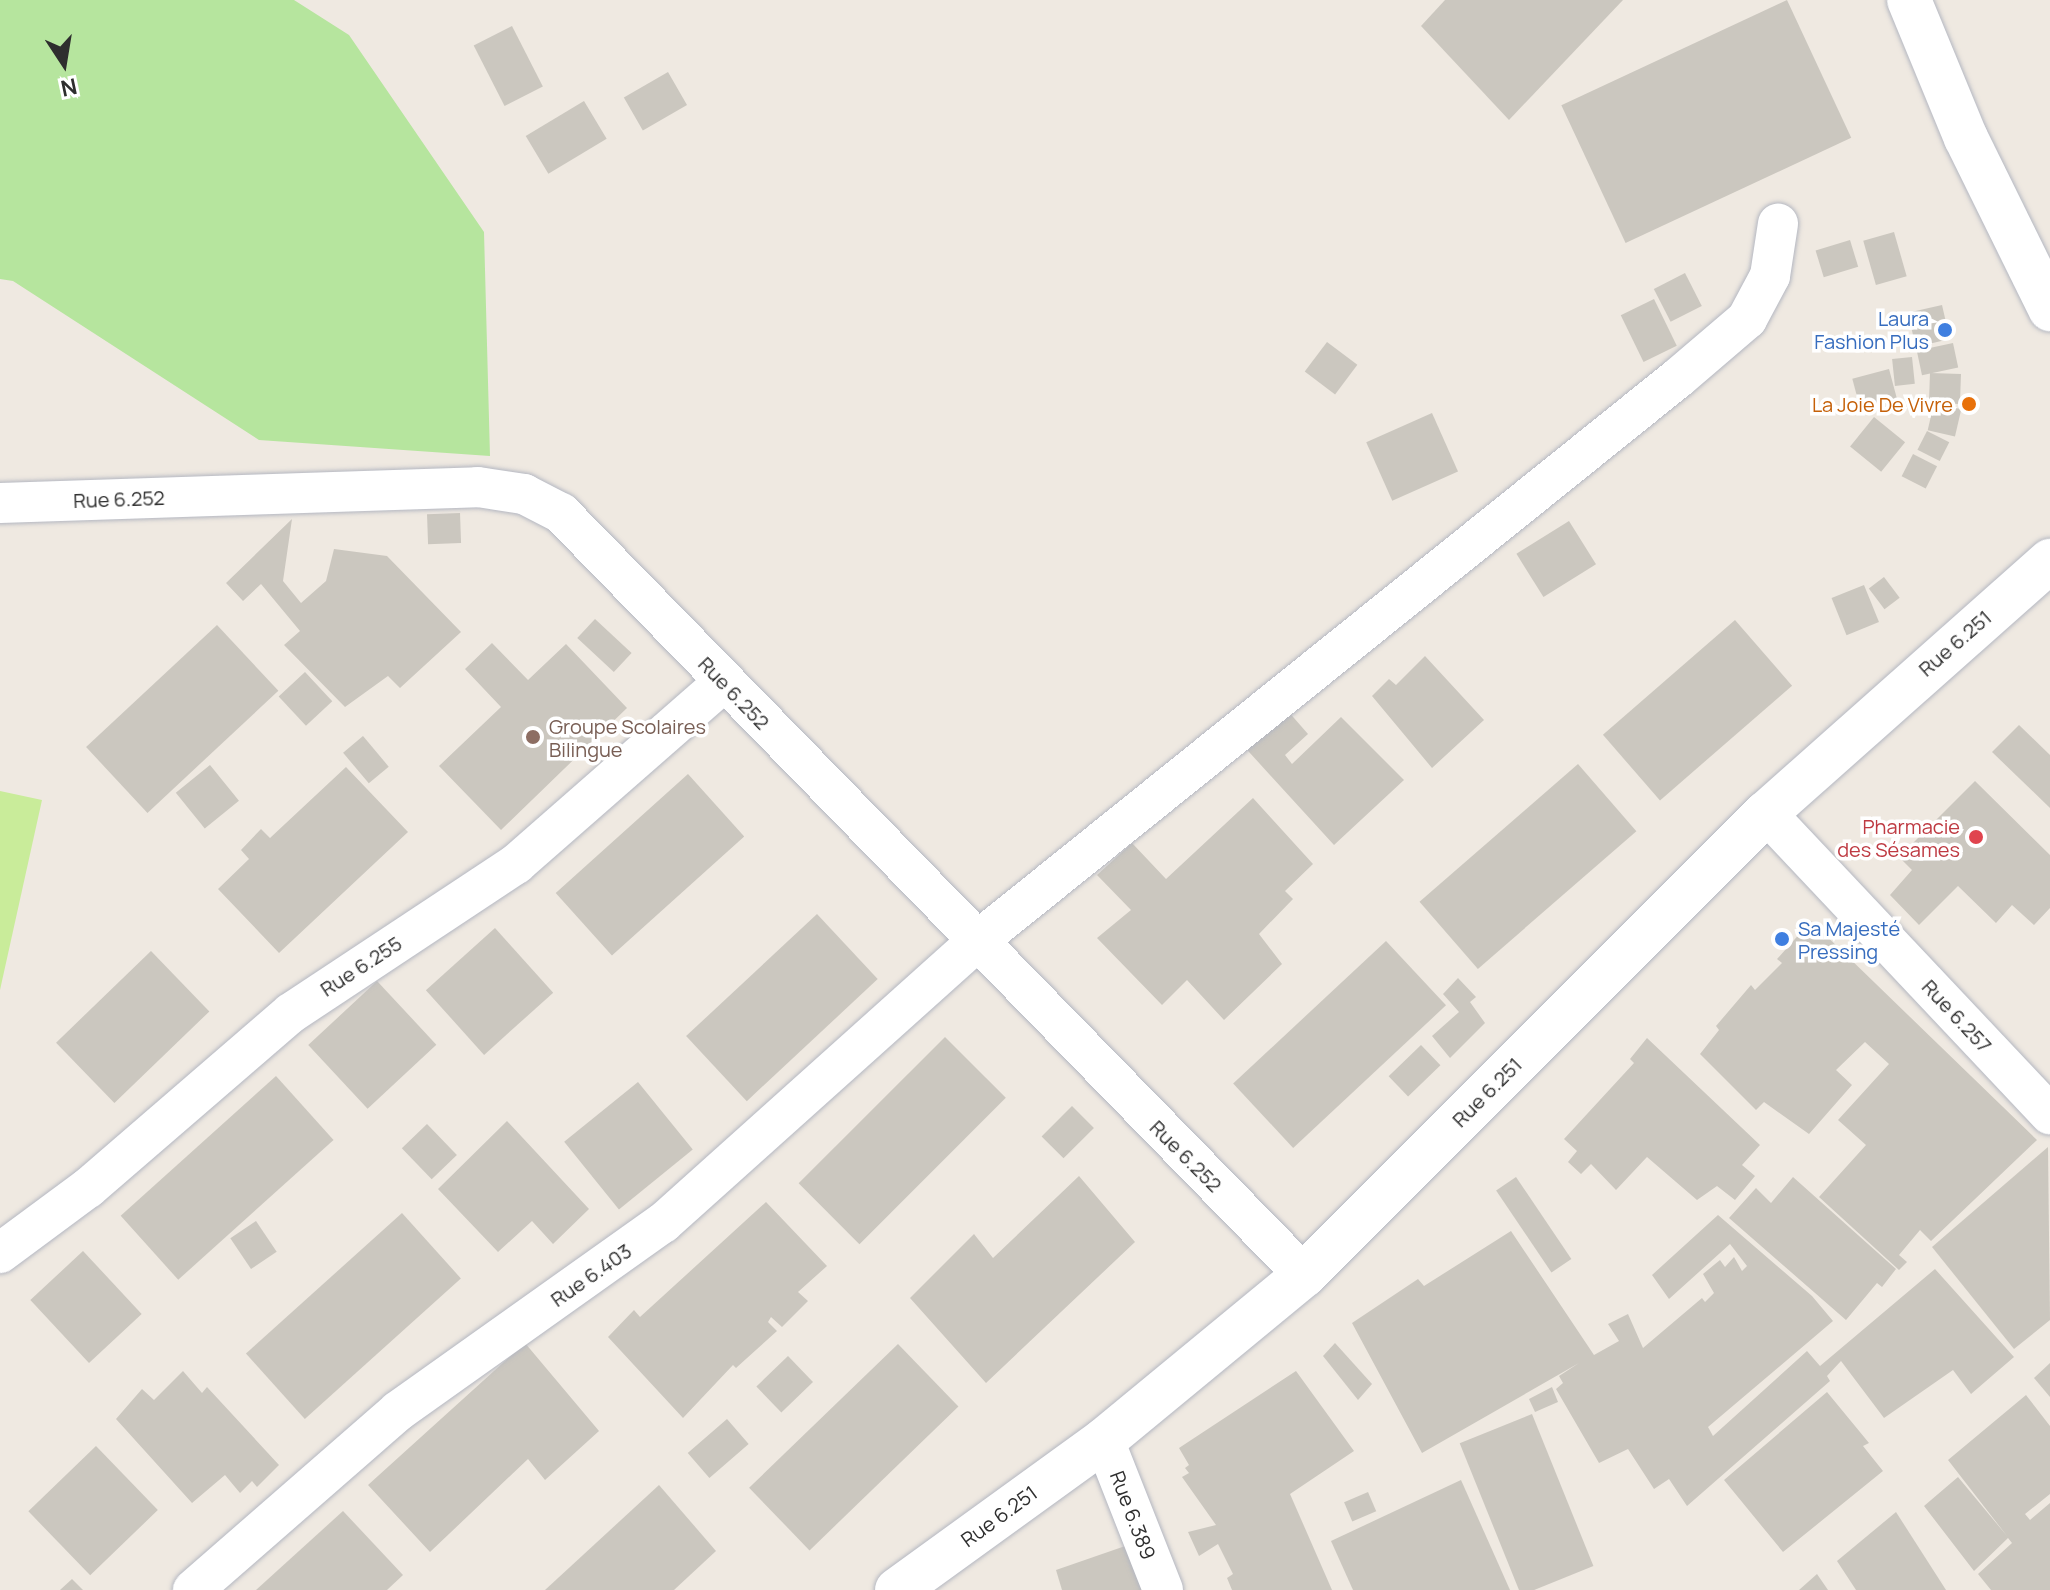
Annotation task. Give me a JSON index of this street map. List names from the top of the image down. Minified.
{"streets":{"main road":["Rue 6.251"],"street":["Rue 6.252","Rue 6.255","Rue 6.257","Rue 6.403","Rue 6.389"]},"crossings":[["Rue 6.252","Rue 6.251"],["Rue 6.252","Rue 6.255"],["Rue 6.252","Rue 6.403"],["Rue 6.251","Rue 6.257"],["Rue 6.251","Rue 6.389"]],"places":["Laura Fashion Plus","La Joie De Vivre","Groupe Scolaires Bilingue","Pharmacie des Sésames","Sa Majesté Pressing"],"north":"bottom"}
